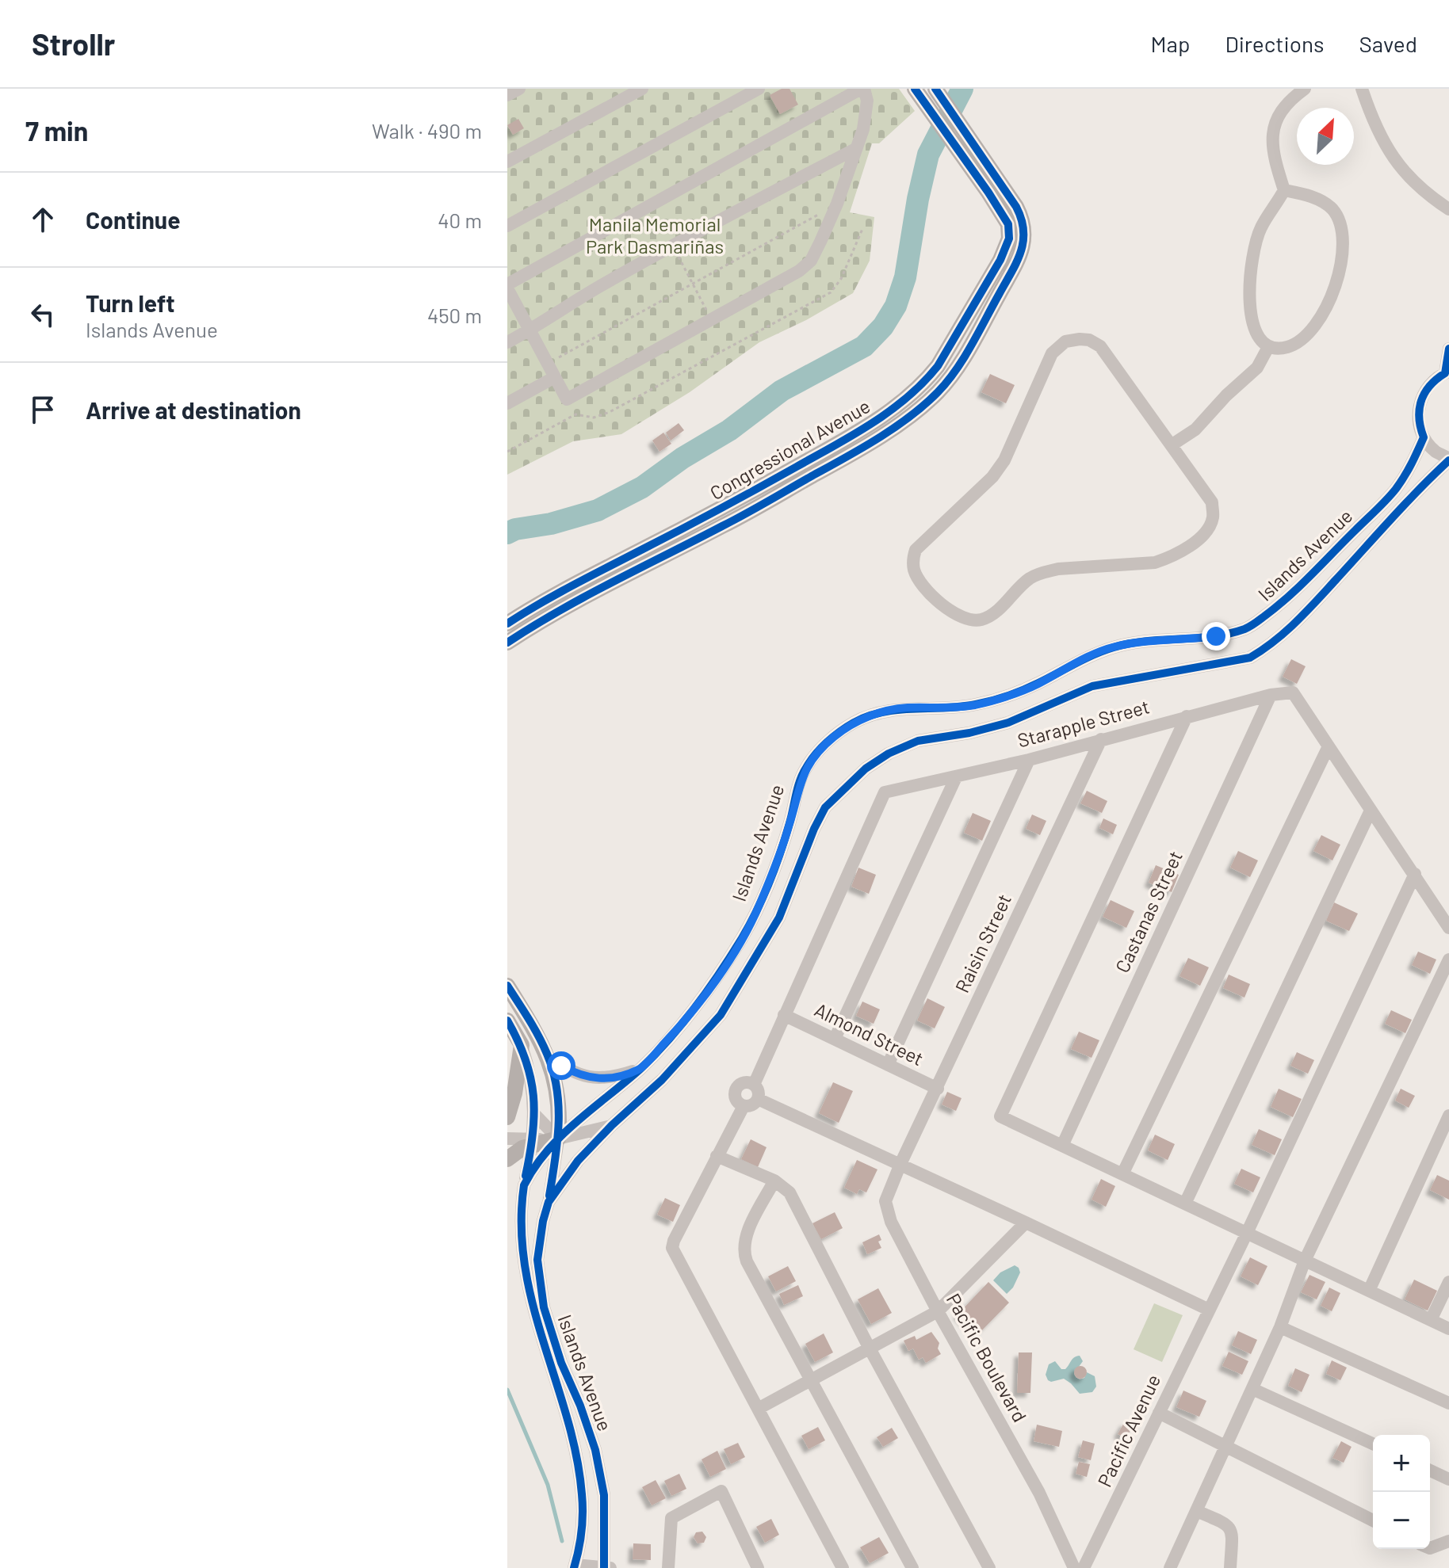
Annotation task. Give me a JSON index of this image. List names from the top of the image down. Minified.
{"streets":{"main road":["Congressional Avenue"],"street":["Islands Avenue","Starapple Street","Castanas Street","Raisin Street","Almond Street","Pacific Boulevard","Pacific Avenue"]},"crossings":[["Starapple Street","Castanas Street"],["Starapple Street","Raisin Street"],["Starapple Street","Almond Street"],["Raisin Street","Almond Street"],["Raisin Street","Pacific Boulevard"]],"parks":["Manila Memorial Park Dasmariñas"],"north":"top right","page":{"header":"Strollr","nav":["Map","Directions","Saved"],"heading":["7 min","Walk · 490 m"],"list":[["Continue","40 m"],["Turn left","Islands Avenue","450 m"],"Arrive at destination"],"map_buttons":["+","−"]}}
